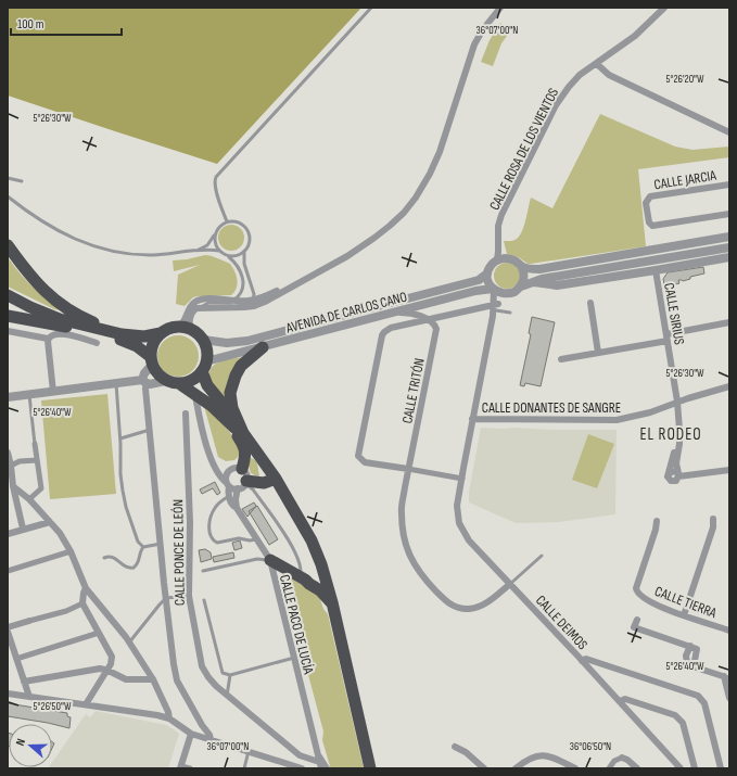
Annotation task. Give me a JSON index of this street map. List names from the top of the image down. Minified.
{"streets":{"street":["CALLE ROSA DE LOS VIENTOS","CALLE JARCIA","AVENIDA DE CARLOS CANO","CALLE SIRIUS","CALLE TRITÓN","CALLE DONANTES DE SANGRE","CALLE PONCE DE LEÓN","CALLE TIERRA","CALLE DEIMOS","CALLE PACO DE LUCÍA"]},"crossings":[["CALLE ROSA DE LOS VIENTOS","AVENIDA DE CARLOS CANO"],["CALLE ROSA DE LOS VIENTOS","CALLE DEIMOS"],["AVENIDA DE CARLOS CANO","CALLE DEIMOS"],["CALLE SIRIUS","CALLE DONANTES DE SANGRE"],["CALLE TRITÓN","CALLE DEIMOS"],["CALLE DONANTES DE SANGRE","CALLE DEIMOS"],["CALLE PONCE DE LEÓN","CALLE PACO DE LUCÍA"]],"districts":["EL RODEO"],"scale_bar":"100 m","north":"left","coordinates":["36°07'00\"N","5°26'20\"W","5°26'30\"W","5°26'40\"W","5°26'50\"W","36°06'50\"N"]}
